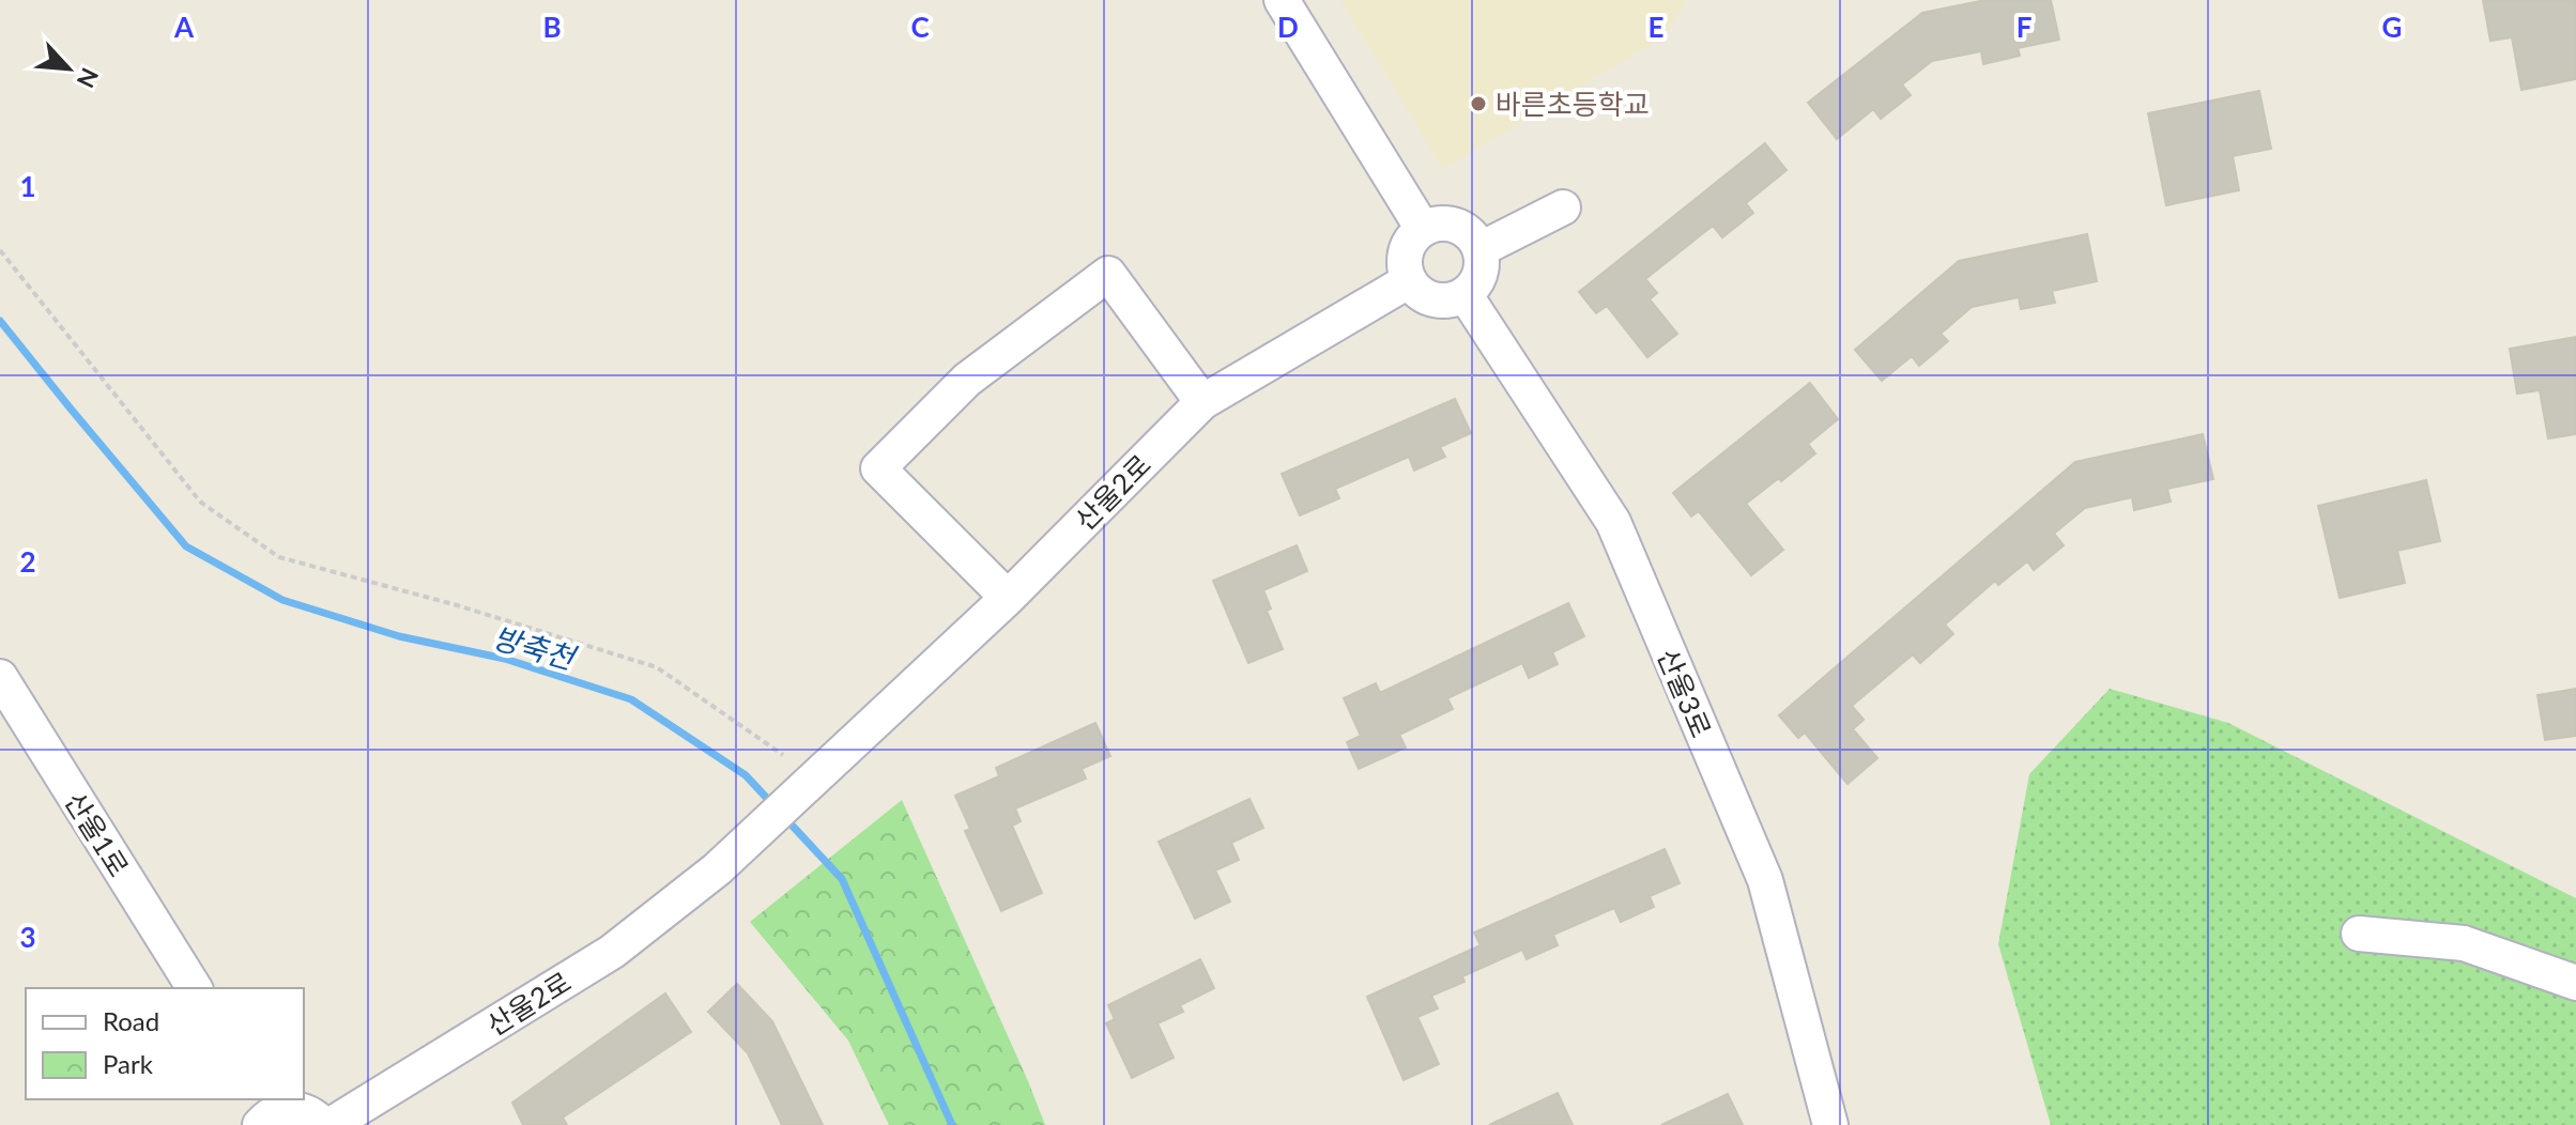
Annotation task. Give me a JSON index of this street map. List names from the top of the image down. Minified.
{"streets":{"street":["산울2로","산울3로","산울1로"]},"crossings":[["산울2로","산울3로"]],"water":["방축천"],"places":["바른초등학교"],"legend":["Road","Park"],"north":"bottom right","grid":{"columns":["A","B","C","D","E","F","G"],"rows":["1","2","3"]}}
